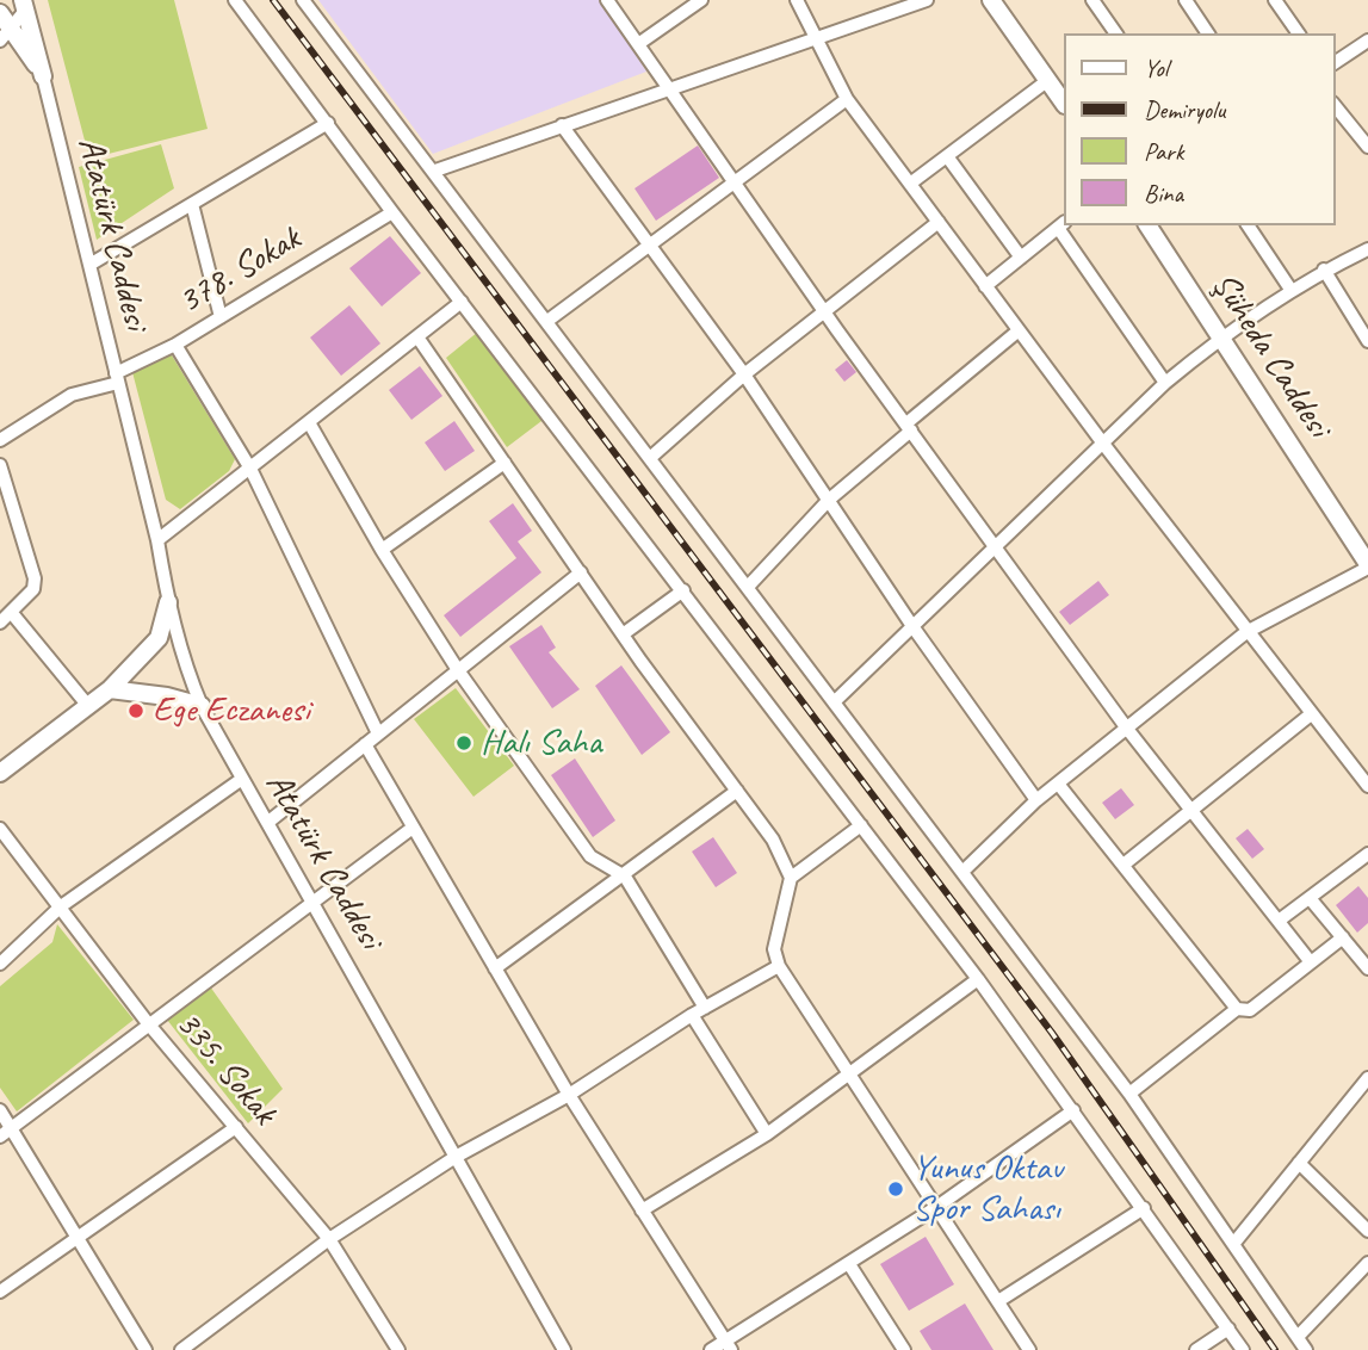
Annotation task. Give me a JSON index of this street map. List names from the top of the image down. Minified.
{"streets":{"main road":["Şüheda Caddesi"],"street":["Atatürk Caddesi","378. Sokak","335. Sokak"]},"crossings":[["Atatürk Caddesi","378. Sokak"]],"places":["Ege Eczanesi","Halı Saha","Yunus Oktav Spor Sahası"],"legend":["Yol","Demiryolu","Park","Bina"]}
